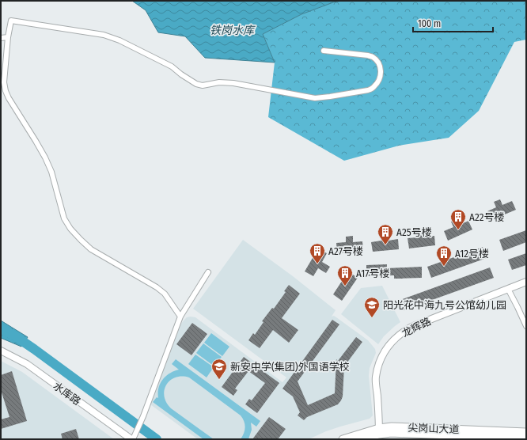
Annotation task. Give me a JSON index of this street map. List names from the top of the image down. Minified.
{"streets":{"main road":["尖岗山大道"],"street":["龙辉路","水库路"]},"crossings":[["龙辉路","尖岗山大道"]],"water":["铁岗水库"],"places":{"building":["A22号楼","A25号楼","A27号楼","A12号楼","A17号楼"],"school or university":["阳光花中海九号公馆幼儿园","新安中学(集团)外国语学校"]},"scale_bar":"100 m"}
